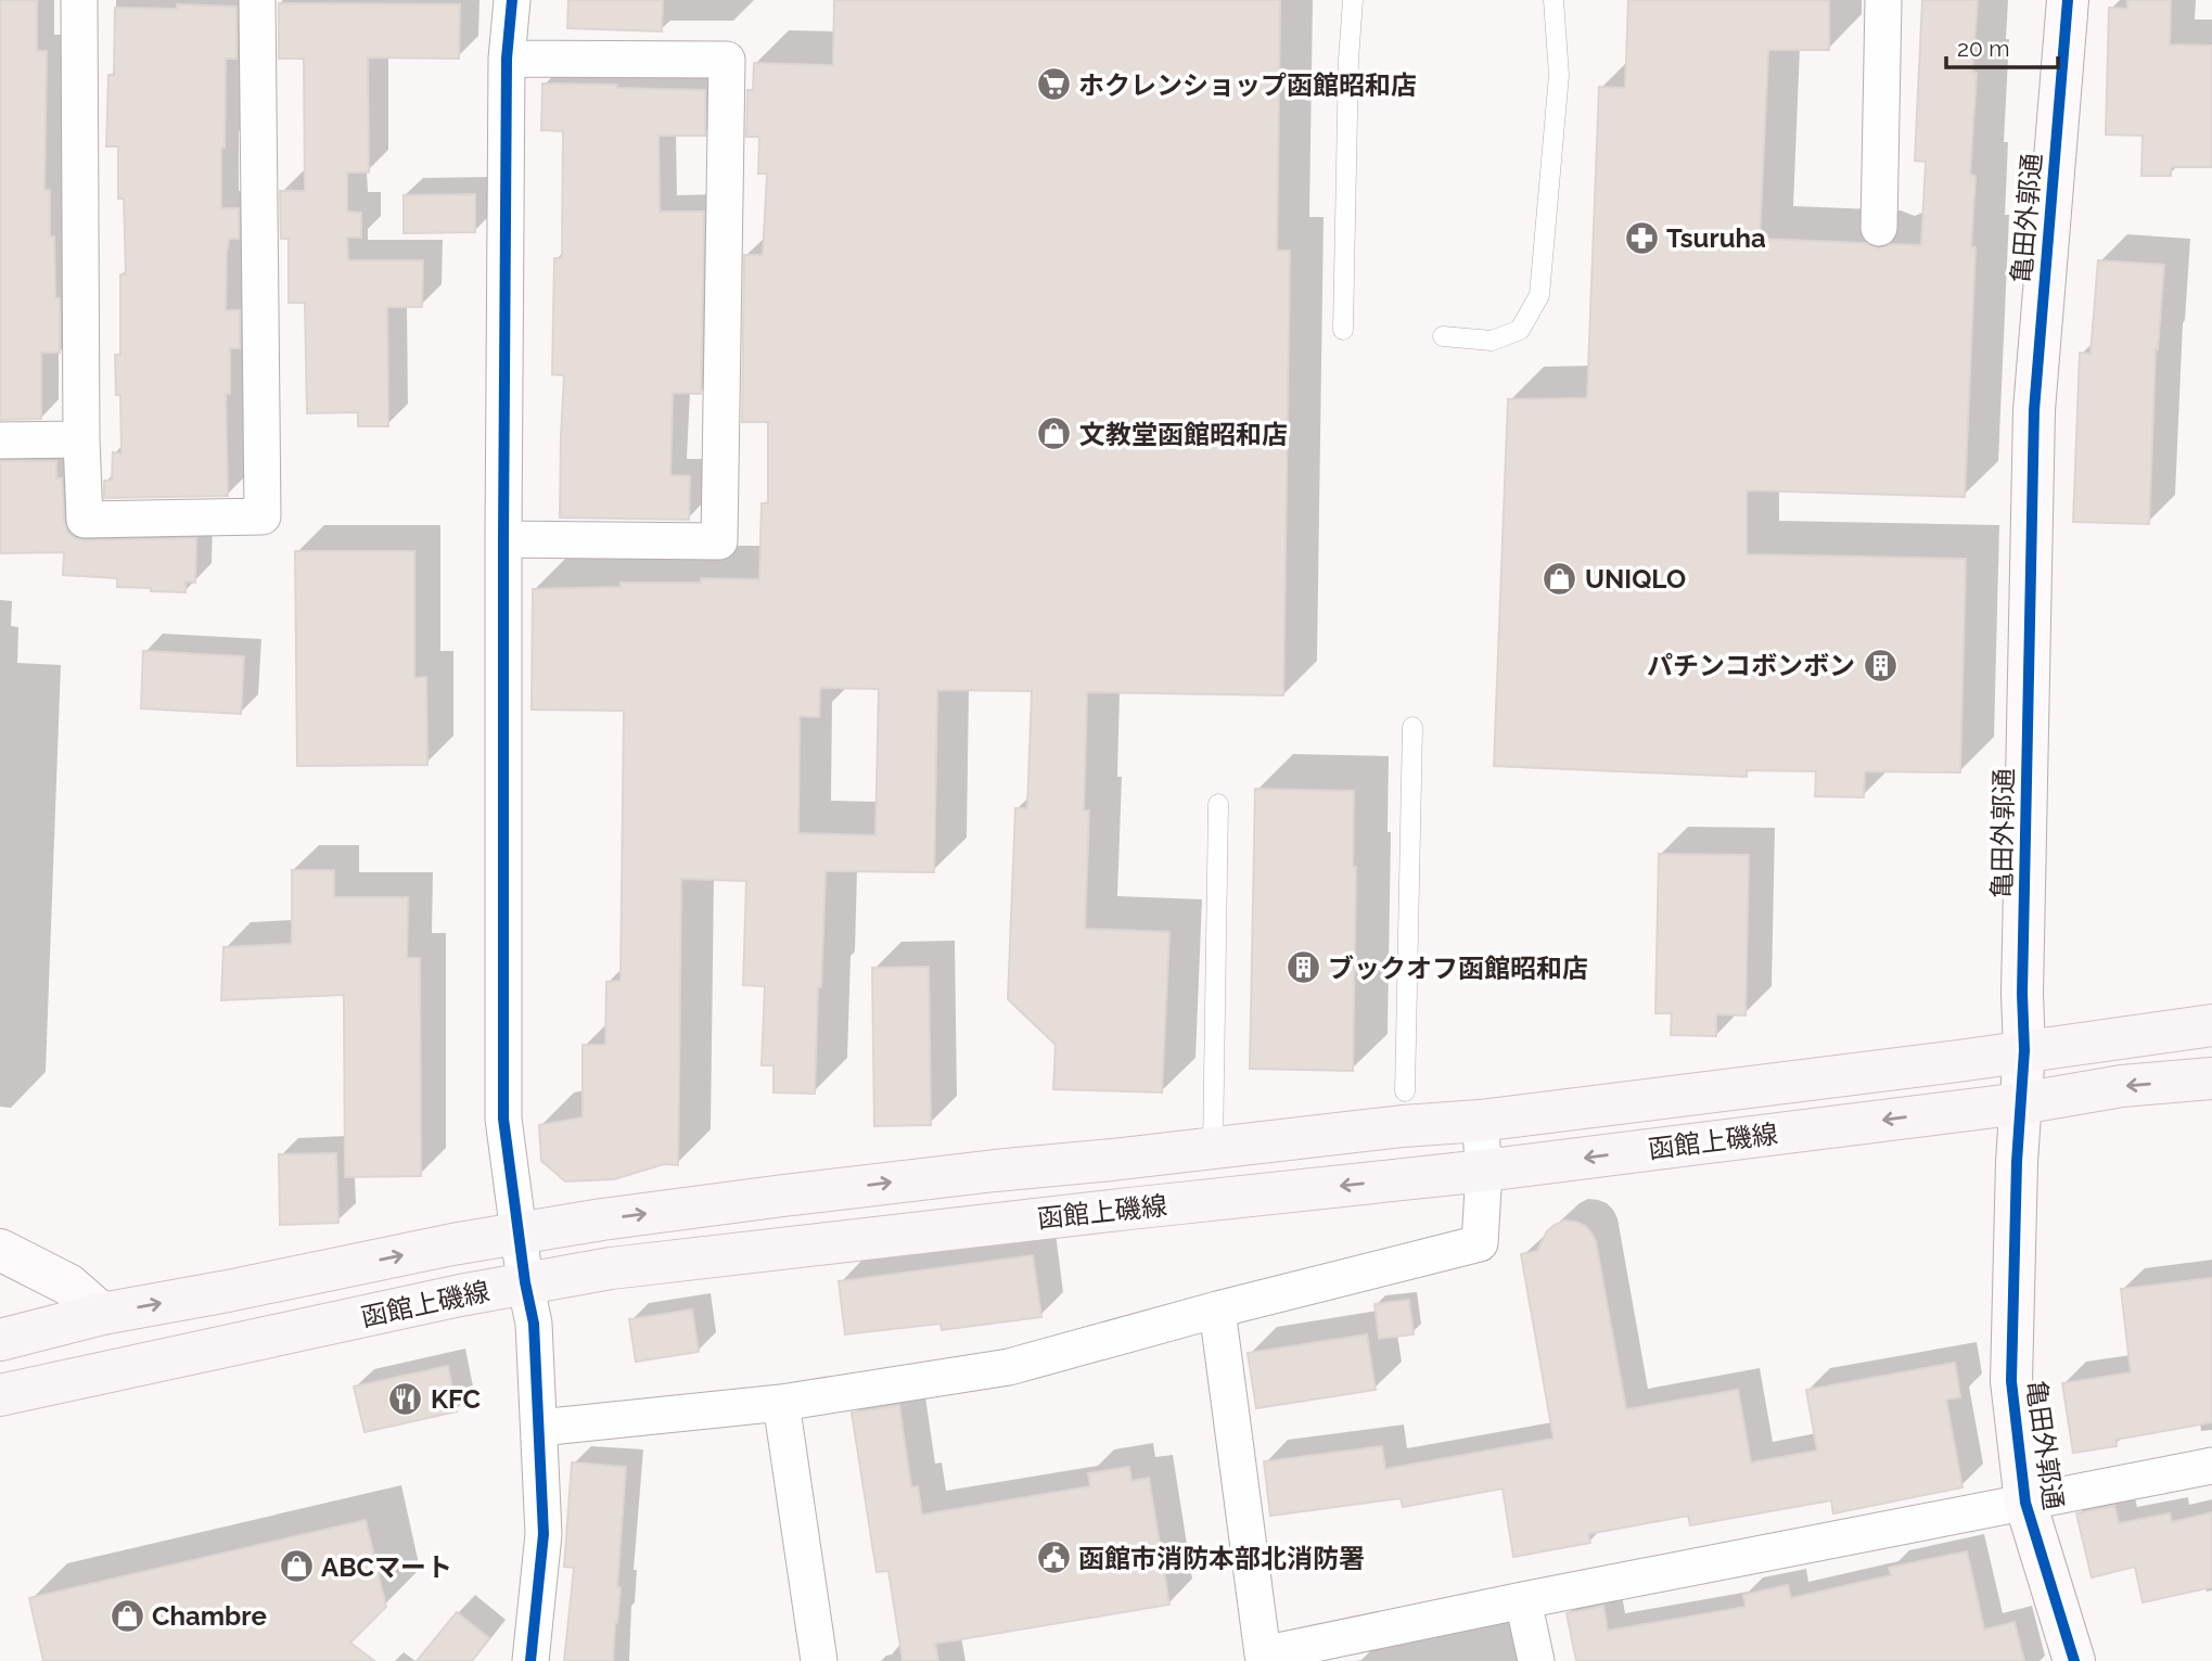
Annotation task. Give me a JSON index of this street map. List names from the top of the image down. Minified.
{"streets":{"main road":["函館上磯線"],"street":["亀田外郭通"]},"crossings":[["亀田外郭通","函館上磯線"]],"places":{"supermarket":["ホクレンショップ函館昭和店"],"pharmacy":["Tsuruha"],"shop":["文教堂函館昭和店","UNIQLO","ABCマート","Chambre"],"building":["パチンコボンボン","ブックオフ函館昭和店"],"restaurant":["KFC"],"public building":["函館市消防本部北消防署"]},"scale_bar":"20 m"}
